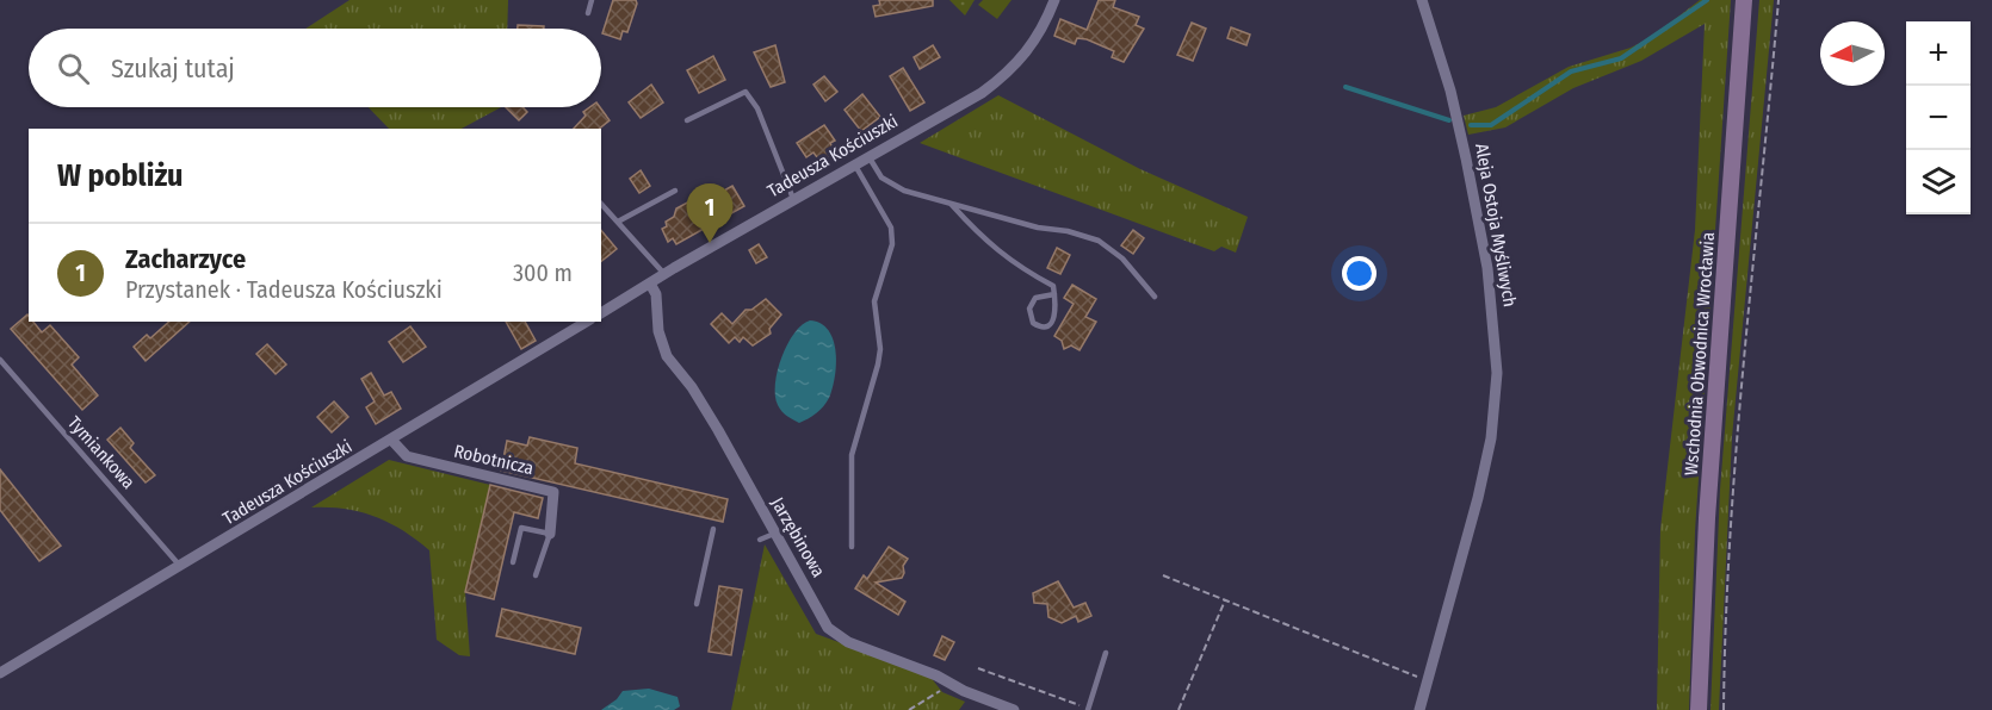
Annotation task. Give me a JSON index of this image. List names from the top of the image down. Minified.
{"streets":{"main road":["Wschodnia Obwodnica Wrocławia"],"street":["Tadeusza Kościuszki","Aleja Ostoja Myśliwych","Robotnicza","Jarzębinowa"],"lane":["Tymiankowa"]},"crossings":[["Tadeusza Kościuszki","Tymiankowa"],["Tadeusza Kościuszki","Robotnicza"],["Tadeusza Kościuszki","Jarzębinowa"]],"north":"left","page":{"map_buttons":["+","−"],"search":"Szukaj tutaj","heading":"W pobliżu","pins":"1","list":[{"mark":"1","name":"Zacharzyce","note":"Przystanek · Tadeusza Kościuszki","value":"300 m"}]}}
